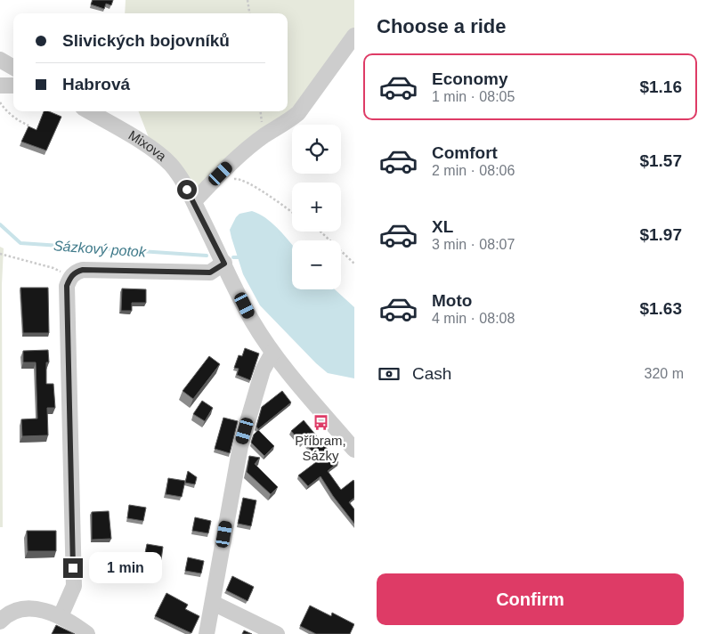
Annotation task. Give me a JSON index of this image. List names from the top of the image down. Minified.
{"streets":{"street":["Mixova"]},"water":["Sázkový potok"],"places":{"bus stop":["Příbram, Sázky"]},"page":{"heading":"Choose a ride","banner":["Slivických bojovníků","Habrová"],"list":[{"name":"Economy","note":"1 min · 08:05","value":"$1.16"},{"name":"Comfort","note":"2 min · 08:06","value":"$1.57"},{"name":"XL","note":"3 min · 08:07","value":"$1.97"},{"name":"Moto","note":"4 min · 08:08","value":"$1.63"}],"map_buttons":["+","−"],"pay":["Cash","320 m"],"bubble":"1 min","buttons":"Confirm"}}
